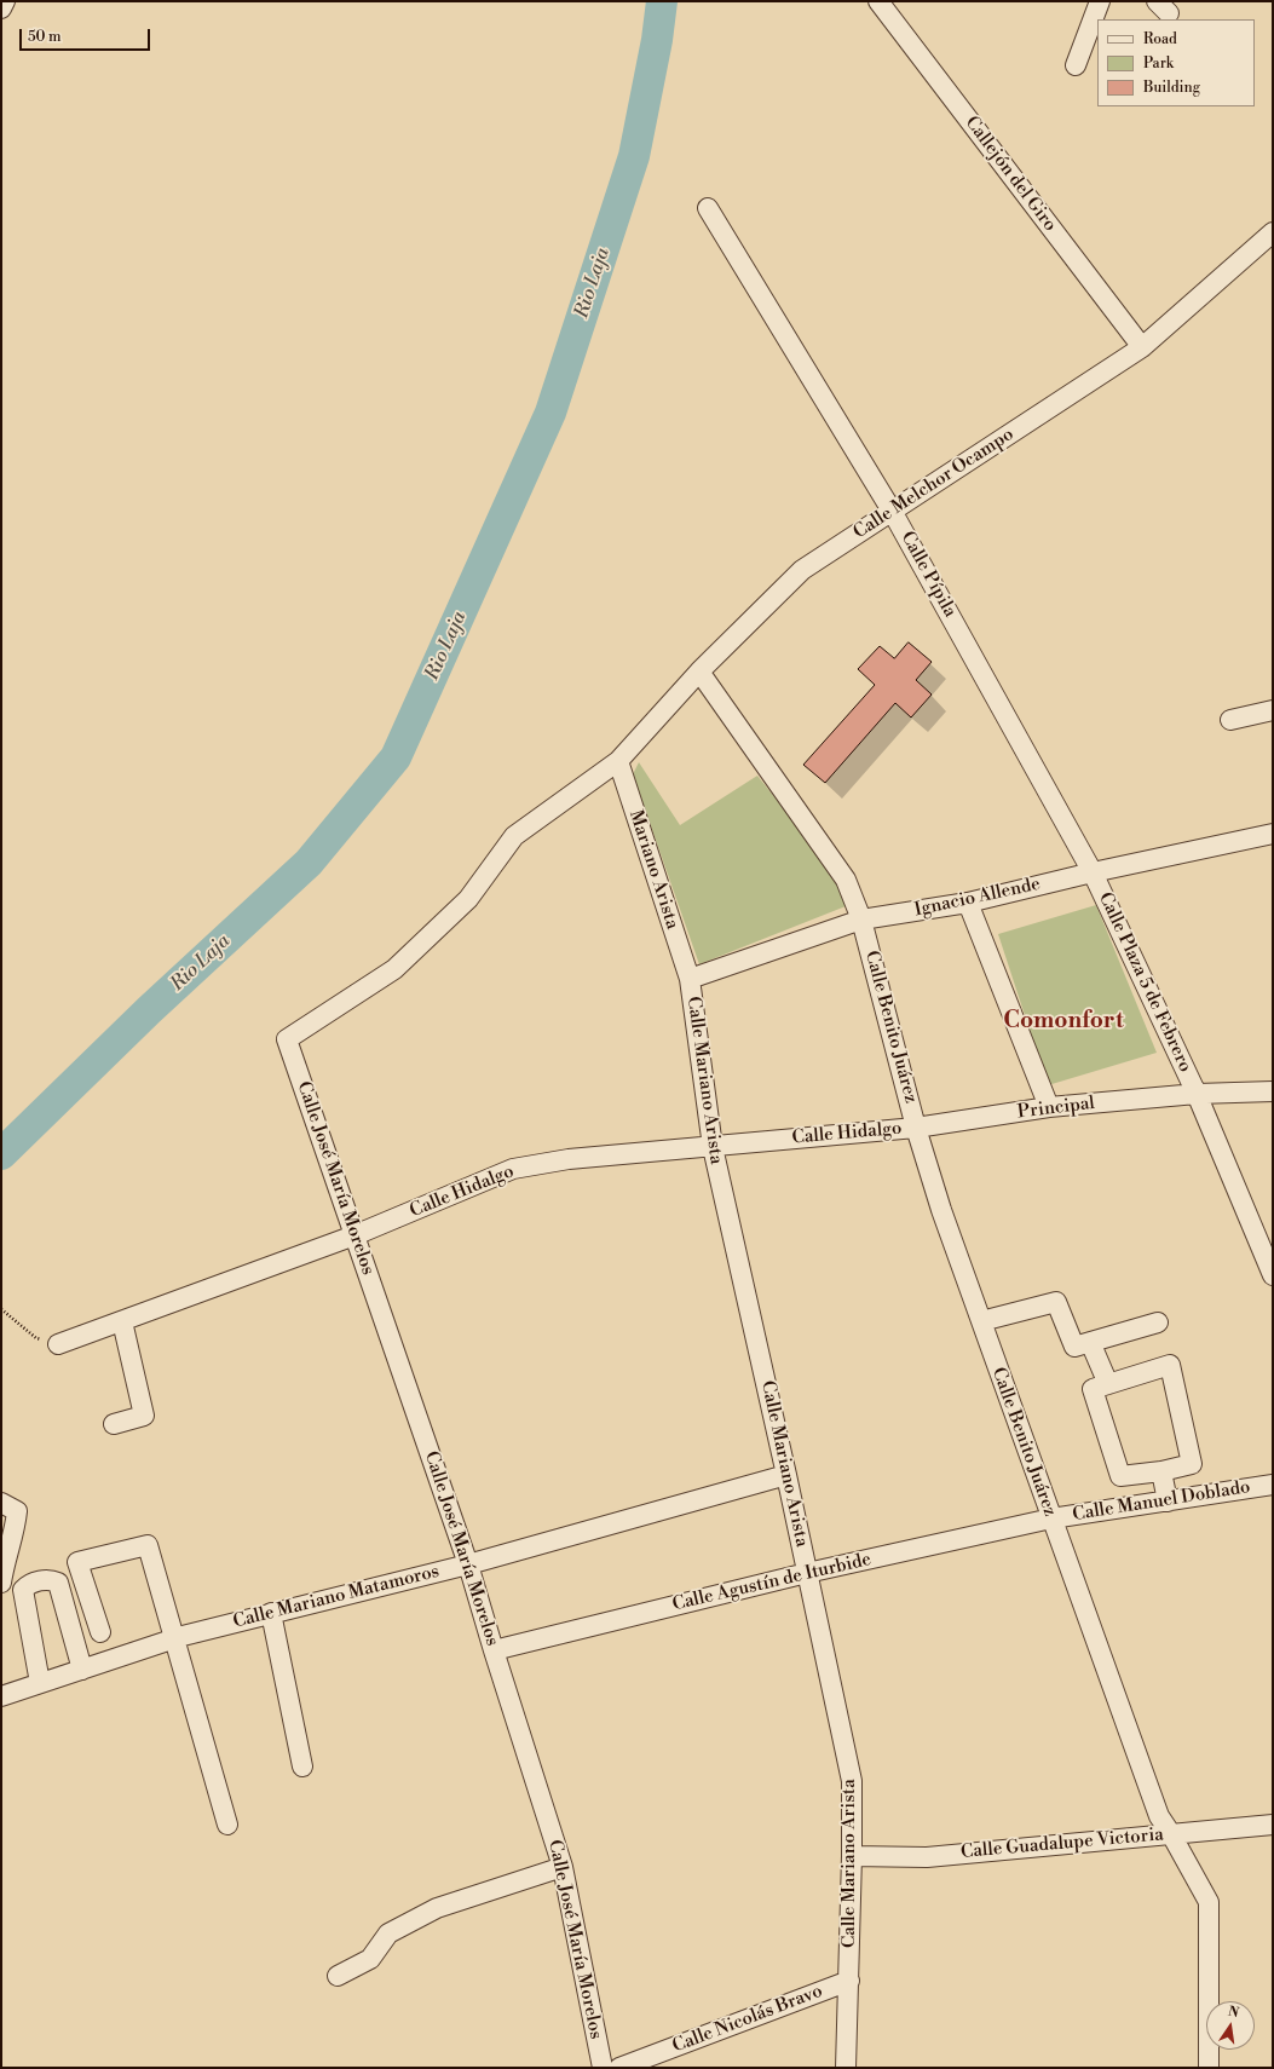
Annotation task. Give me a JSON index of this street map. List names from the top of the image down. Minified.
{"streets":{"street":["Callejón del Giro","Calle Melchor Ocampo","Calle Pípila","Mariano Arista","Ignacio Allende","Calle Plaza 5 de Febrero","Calle Benito Juárez","Calle Mariano Arista","Principal","Calle Hidalgo","Calle José María Morelos","Calle Manuel Doblado","Calle Agustín de Iturbide","Calle Mariano Matamoros","Calle Guadalupe Victoria","Calle Nicolás Bravo"]},"crossings":[["Callejón del Giro","Calle Melchor Ocampo"],["Calle Melchor Ocampo","Calle Pípila"],["Calle Melchor Ocampo","Mariano Arista"],["Calle Melchor Ocampo","Calle Benito Juárez"],["Calle Melchor Ocampo","Calle José María Morelos"],["Calle Pípila","Ignacio Allende"],["Calle Pípila","Calle Plaza 5 de Febrero"],["Mariano Arista","Ignacio Allende"],["Mariano Arista","Calle Mariano Arista"],["Ignacio Allende","Calle Plaza 5 de Febrero"],["Ignacio Allende","Calle Benito Juárez"],["Ignacio Allende","Calle Mariano Arista"],["Calle Plaza 5 de Febrero","Principal"],["Calle Benito Juárez","Principal"],["Calle Benito Juárez","Calle Hidalgo"],["Calle Benito Juárez","Calle Manuel Doblado"],["Calle Benito Juárez","Calle Agustín de Iturbide"],["Calle Benito Juárez","Calle Guadalupe Victoria"],["Calle Mariano Arista","Calle Hidalgo"],["Calle Mariano Arista","Calle Agustín de Iturbide"],["Calle Mariano Arista","Calle Mariano Matamoros"],["Calle Mariano Arista","Calle Guadalupe Victoria"],["Calle Mariano Arista","Calle Nicolás Bravo"],["Principal","Calle Hidalgo"],["Calle Hidalgo","Calle José María Morelos"],["Calle José María Morelos","Calle Agustín de Iturbide"],["Calle José María Morelos","Calle Mariano Matamoros"],["Calle Manuel Doblado","Calle Agustín de Iturbide"]],"districts":["Comonfort"],"water":["Rio Laja"],"legend":["Road","Park","Building"],"scale_bar":"50 m","north":"top"}
